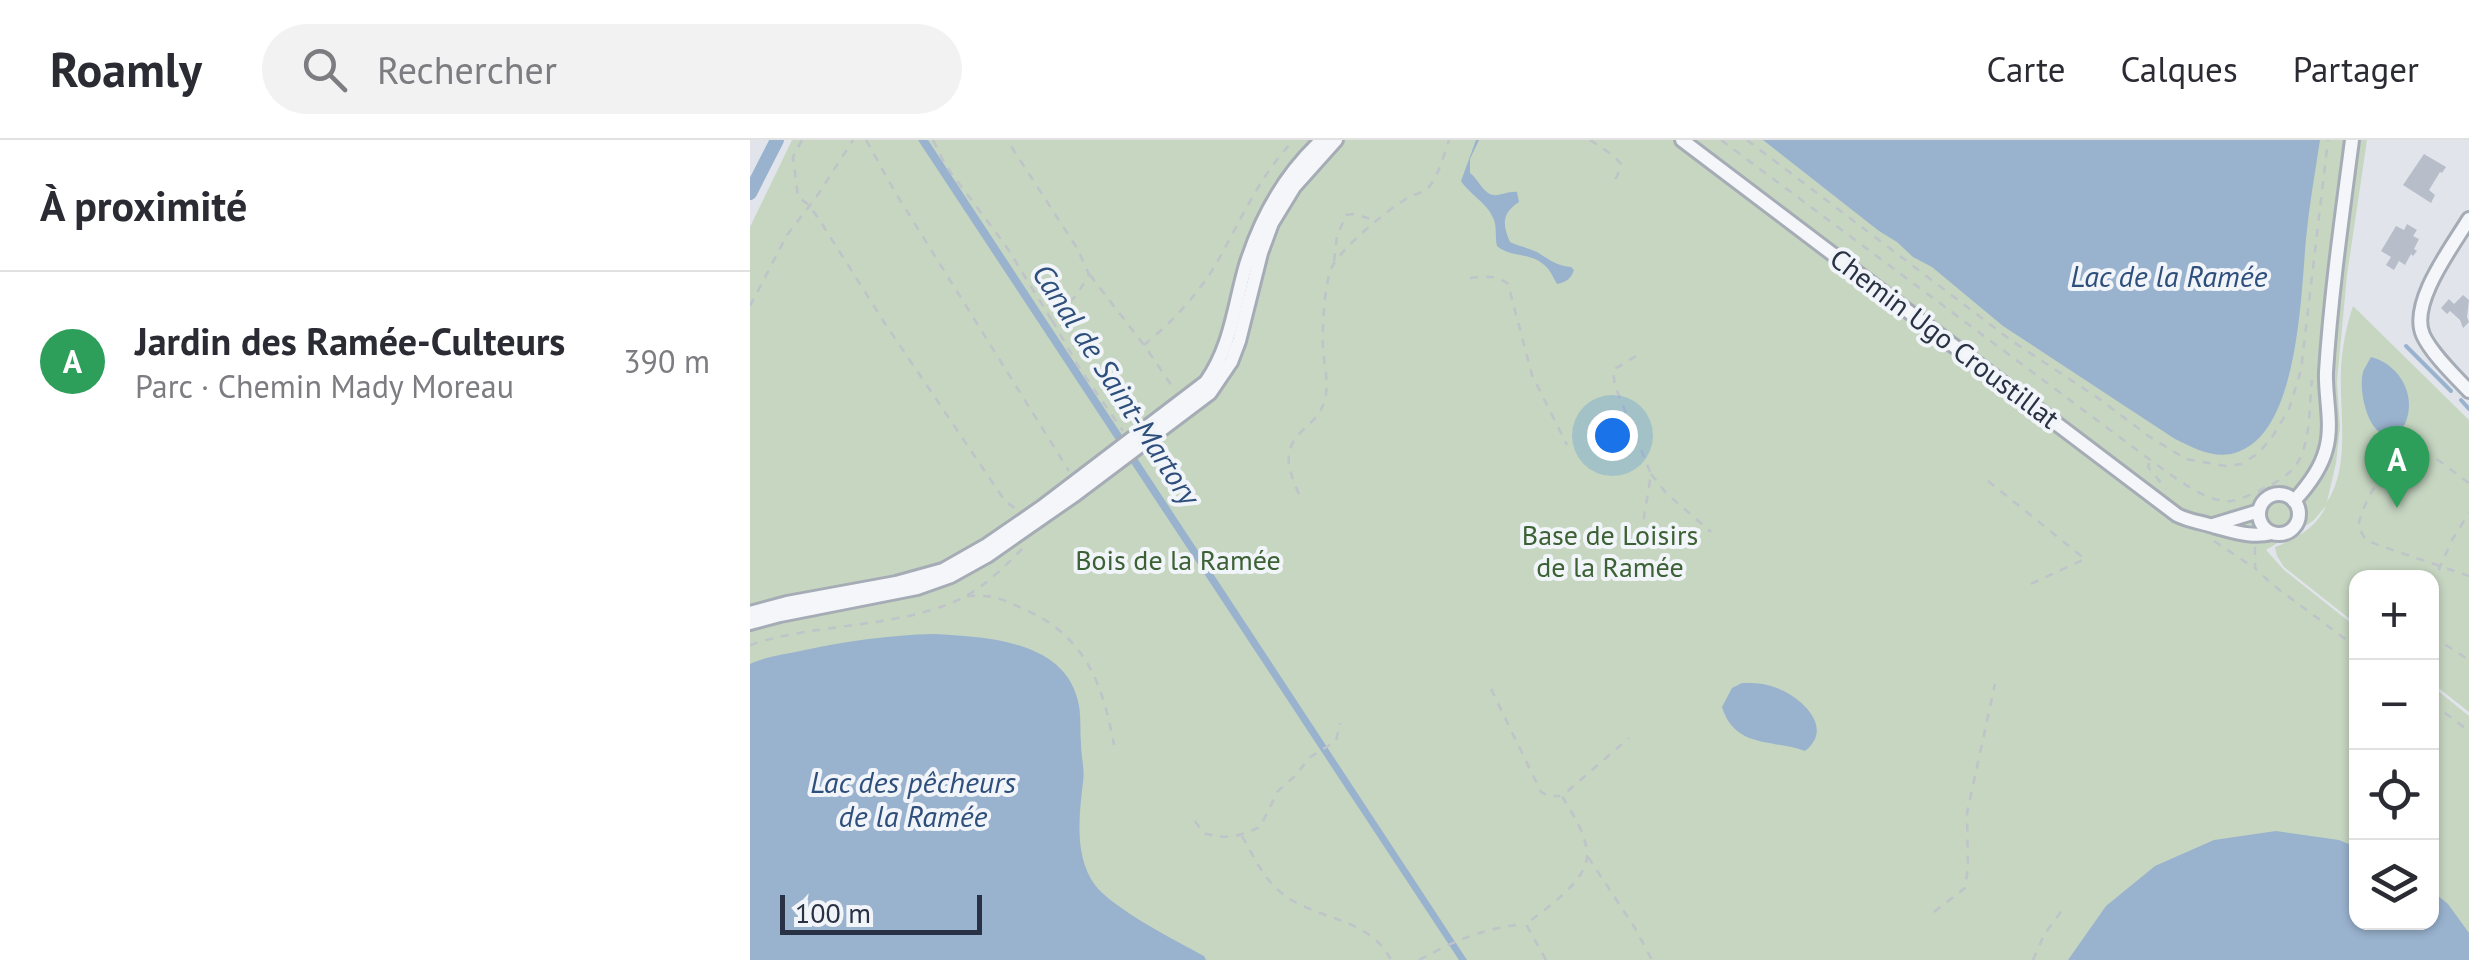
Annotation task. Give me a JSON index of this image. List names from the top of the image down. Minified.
{"streets":{"street":["Chemin Ugo Croustillat"]},"water":["Lac de la Ramée","Canal de Saint-Martory","Lac des pêcheurs de la Ramée"],"parks":["Base de Loisirs de la Ramée","Bois de la Ramée"],"scale_bar":"100 m","page":{"header":"Roamly","search":"Rechercher","nav":["Carte","Calques","Partager"],"heading":"À proximité","list":[{"mark":"A","name":"Jardin des Ramée-Culteurs","note":"Parc · Chemin Mady Moreau","value":"390 m"}],"pins":"A","map_buttons":["+","−"],"scale":"100 m"}}
